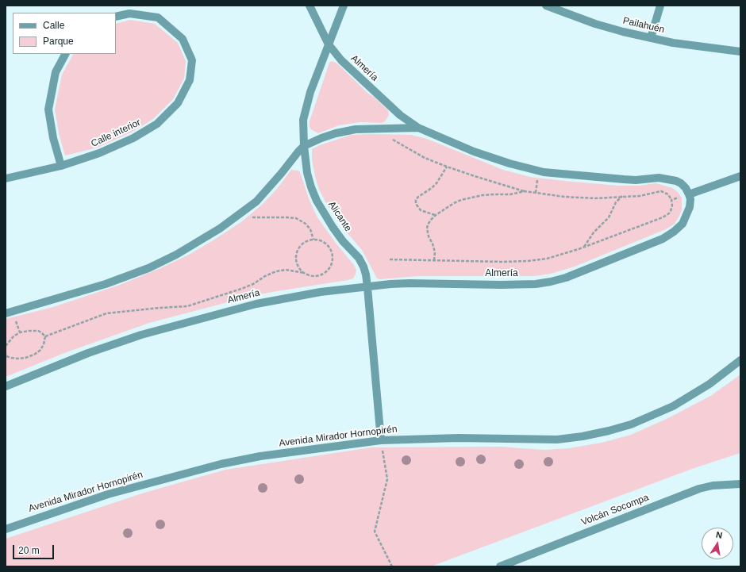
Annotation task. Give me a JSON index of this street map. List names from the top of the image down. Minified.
{"streets":{"street":["Pailahuén","Almería","Calle interior","Alicante","Avenida Mirador Hornopirén","Volcán Socompa"]},"crossings":[["Almería","Alicante"],["Alicante","Avenida Mirador Hornopirén"]],"legend":["Calle","Parque"],"scale_bar":"20 m","north":"top"}
